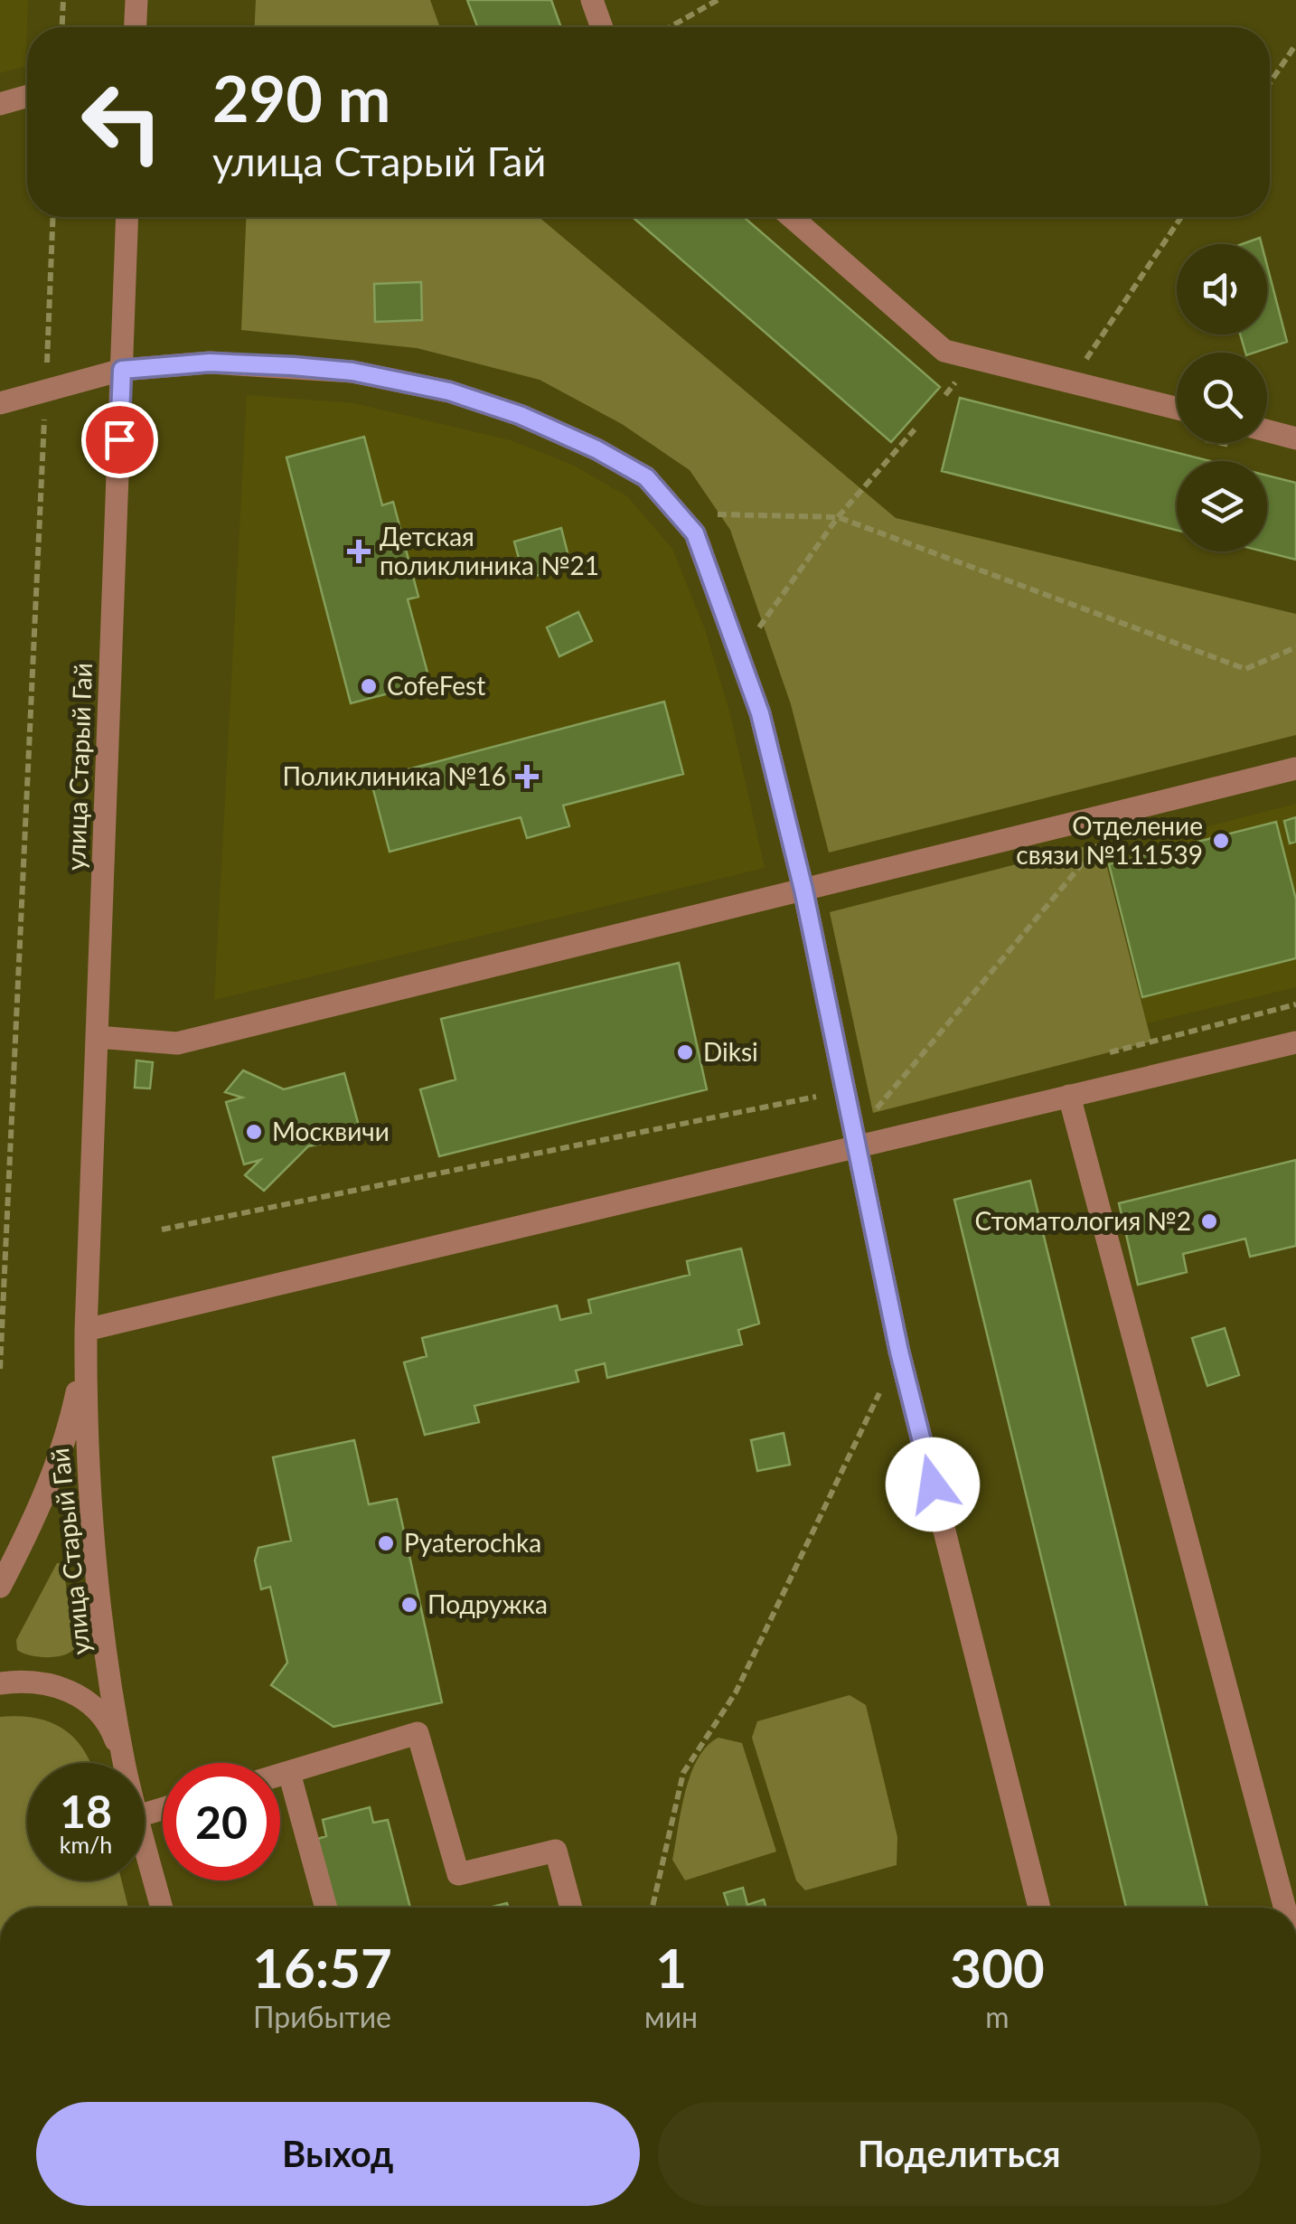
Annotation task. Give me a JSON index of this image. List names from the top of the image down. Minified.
{"streets":{"street":["улица Старый Гай"]},"places":{"health":["Детская поликлиника №21","Поликлиника №16"],"other":["CofeFest","Отделение связи №111539","Diksi","Москвичи","Стоматология №2","Pyaterochka","Подружка"]},"page":{"turn":["290 m","улица Старый Гай"],"speed":"18 km/h","limit":"20","eta":["16:57","Прибытие","1","мин","300","m"],"buttons":["Выход","Поделиться"]}}
